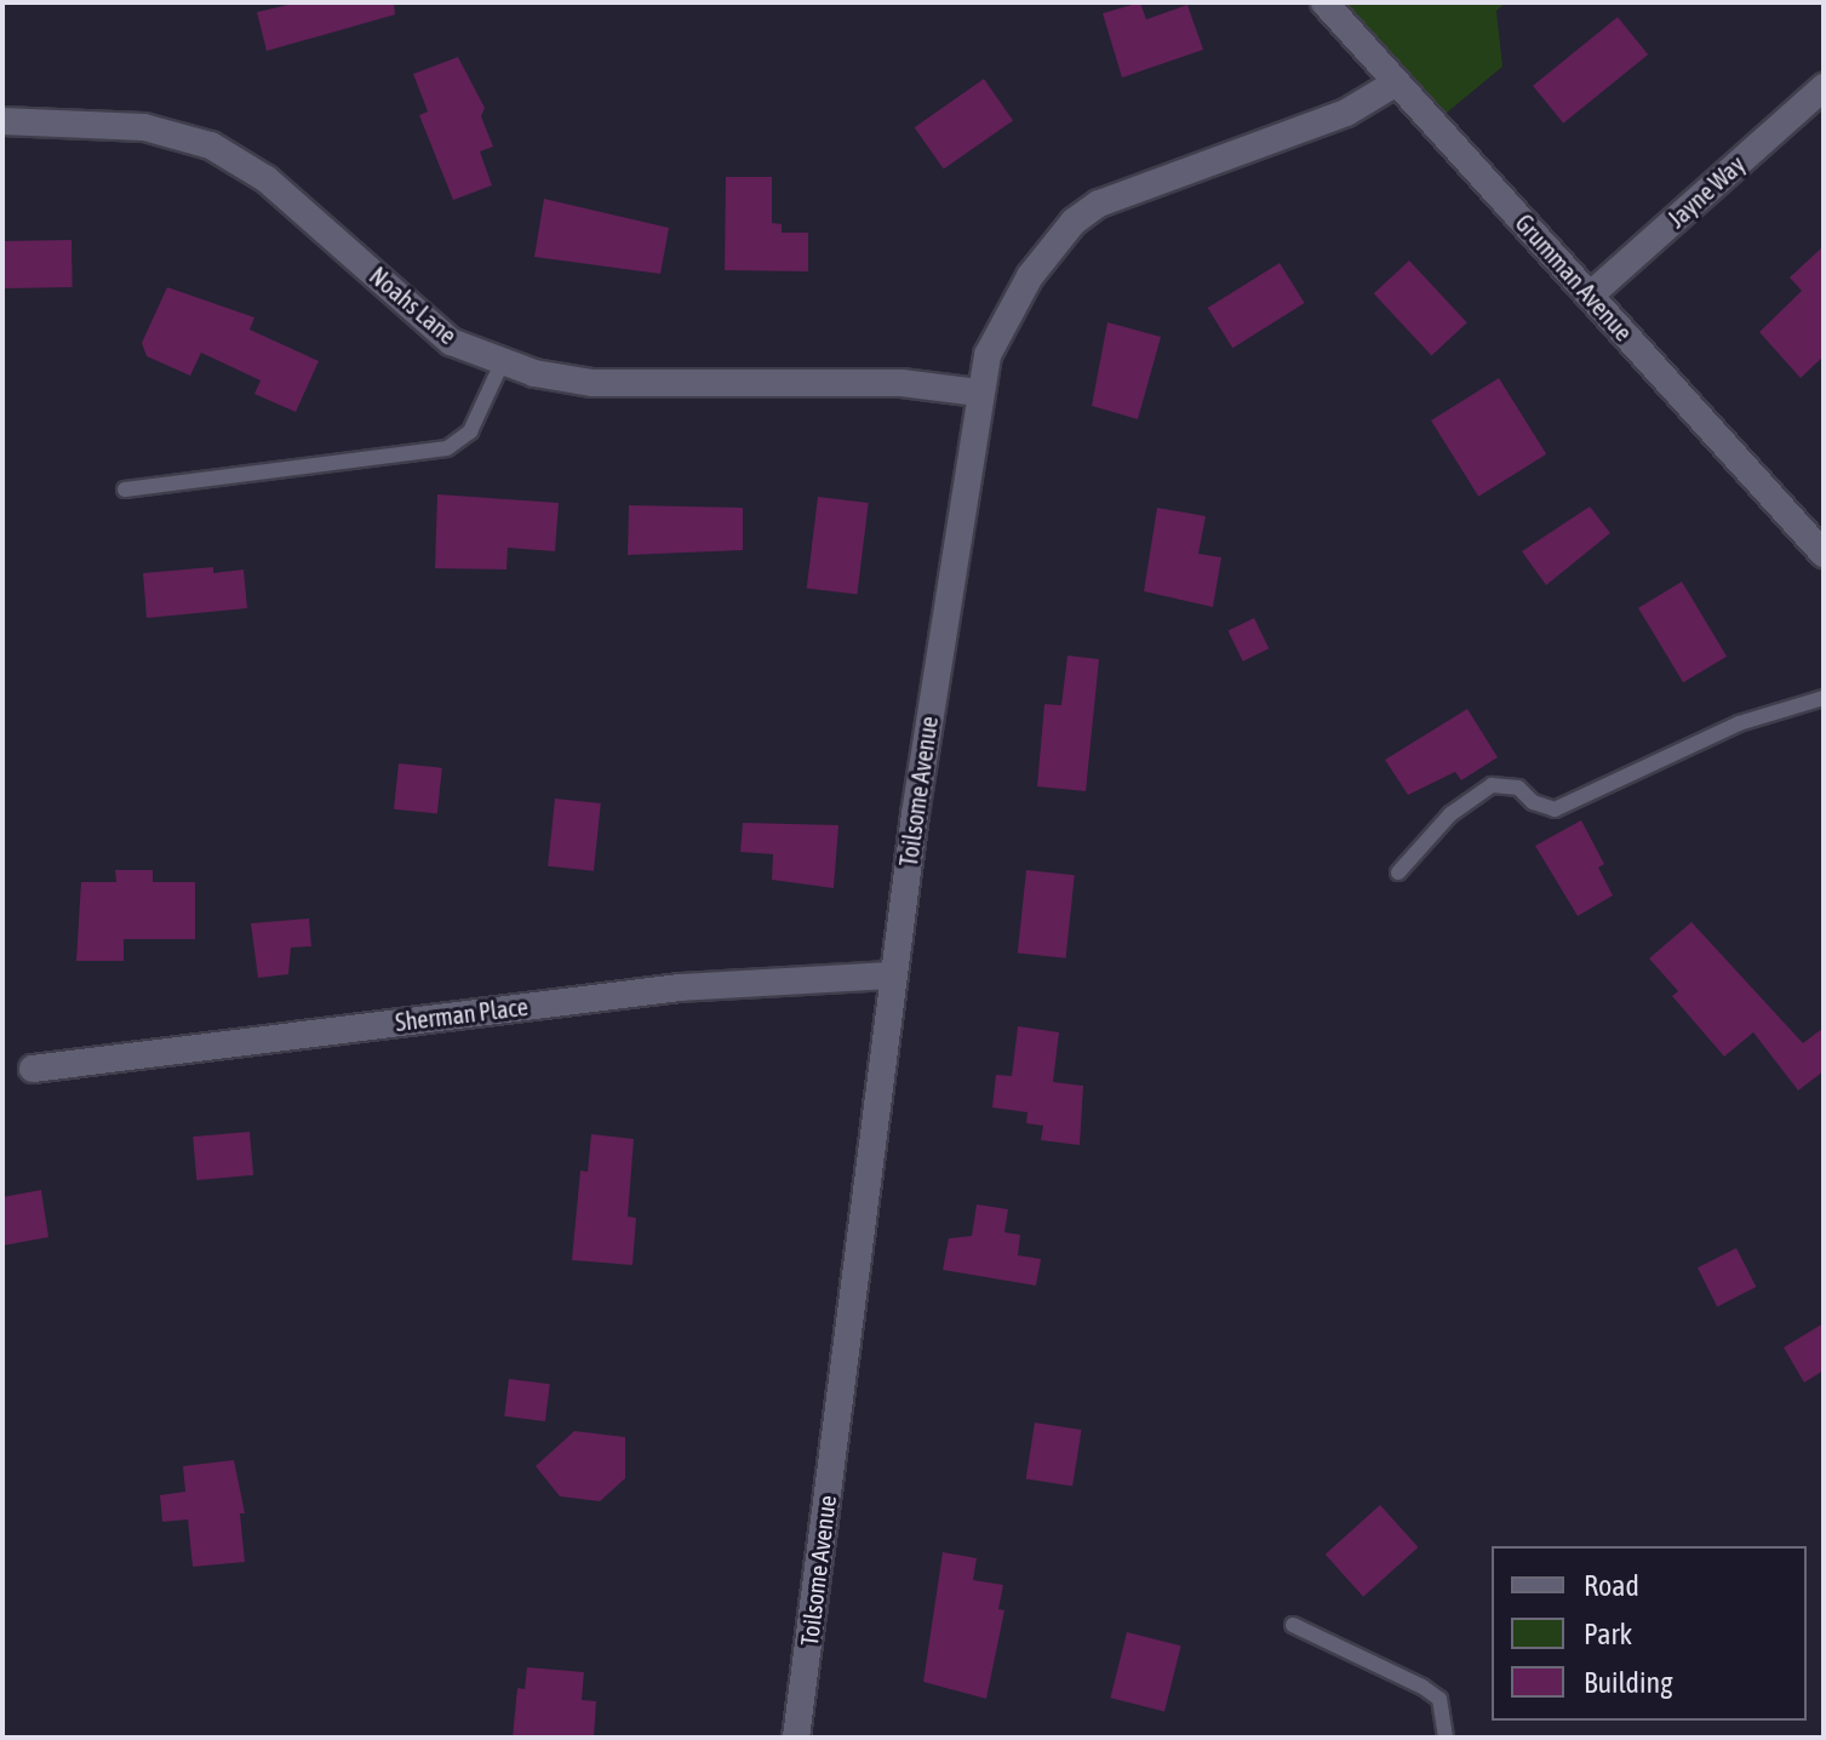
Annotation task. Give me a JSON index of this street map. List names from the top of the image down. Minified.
{"streets":{"street":["Jayne Way","Grumman Avenue","Noahs Lane","Toilsome Avenue","Sherman Place"]},"crossings":[["Jayne Way","Grumman Avenue"],["Grumman Avenue","Toilsome Avenue"],["Noahs Lane","Toilsome Avenue"],["Toilsome Avenue","Sherman Place"]],"legend":["Road","Park","Building"]}
